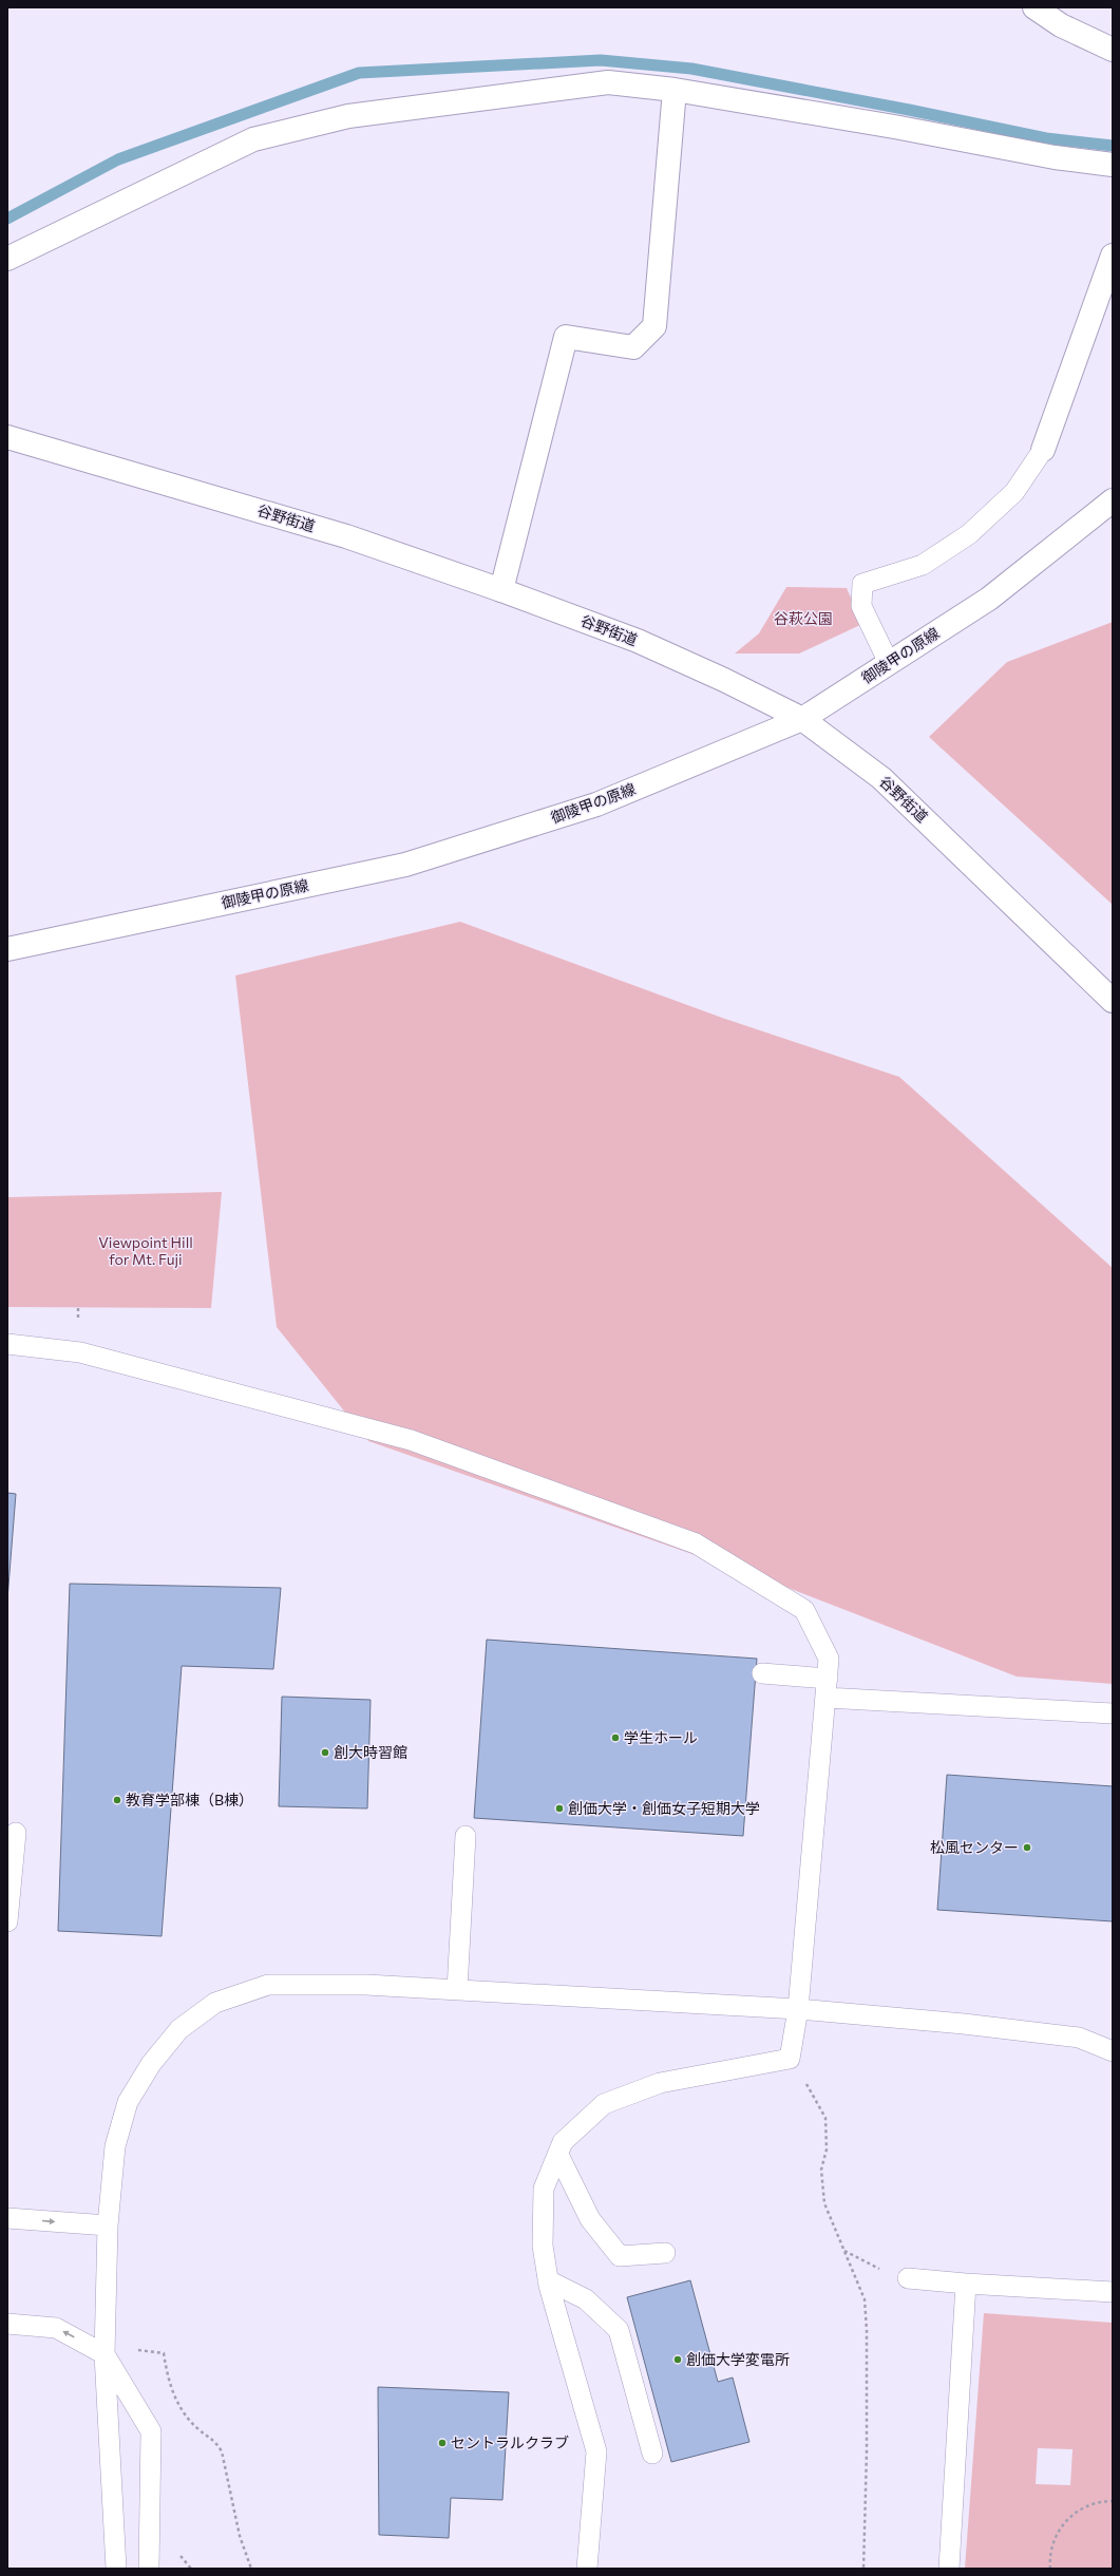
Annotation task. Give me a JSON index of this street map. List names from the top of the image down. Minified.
{"streets":{"street":["谷野街道","御陵甲の原線"]},"crossings":[["谷野街道","御陵甲の原線"]],"parks":["谷萩公園","Viewpoint Hill for Mt. Fuji"],"places":["学生ホール","創大時習館","教育学部棟（B棟）","創価大学・創価女子短期大学","松風センター","創価大学変電所","セントラルクラブ"]}
